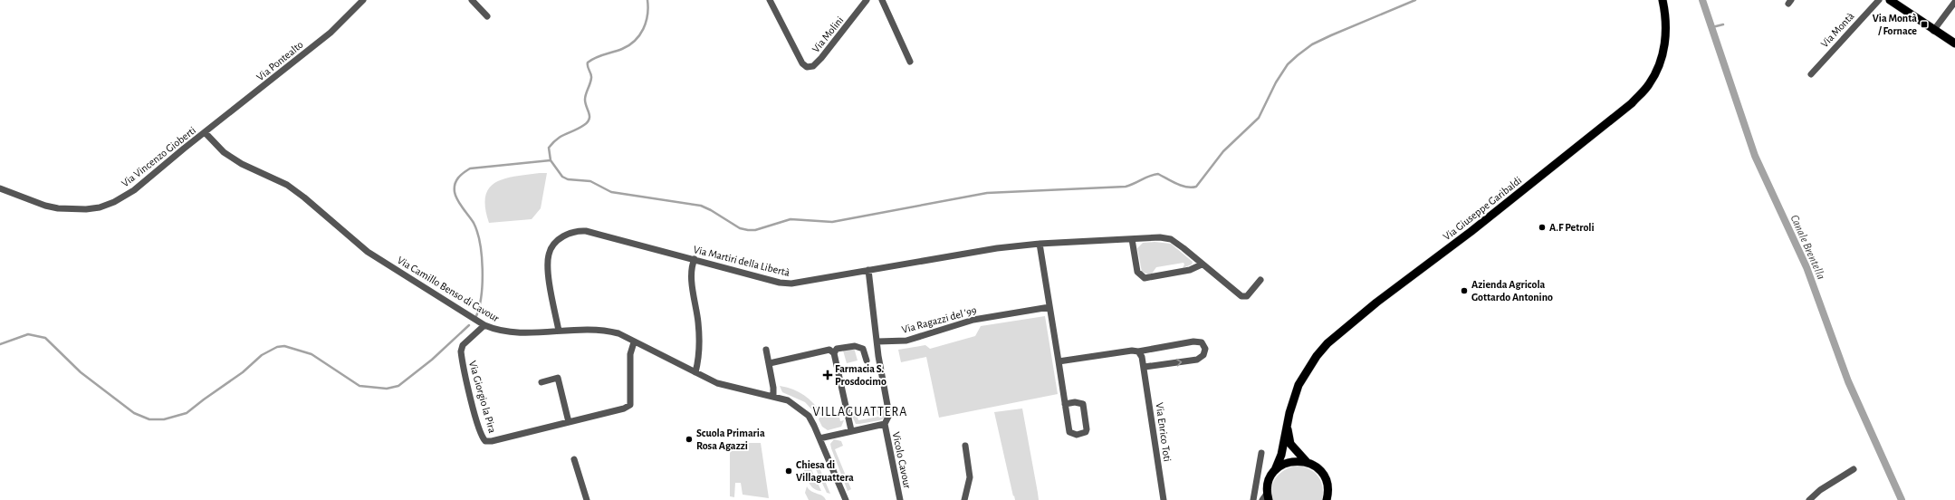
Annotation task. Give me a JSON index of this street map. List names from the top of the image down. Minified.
{"streets":{"main road":["Via Giuseppe Garibaldi"],"street":["Via Montà","Via Molini","Via Pontealto","Via Vincenzo Gioberti","Via Martiri della Libertà","Via Camillo Benso di Cavour","Via Ragazzi del '99","Via Giorgio la Pira","Via Enrico Toti","Vicolo Cavour"]},"crossings":[["Via Pontealto","Via Vincenzo Gioberti"],["Via Pontealto","Via Camillo Benso di Cavour"],["Via Vincenzo Gioberti","Via Camillo Benso di Cavour"],["Via Martiri della Libertà","Via Camillo Benso di Cavour"],["Via Camillo Benso di Cavour","Via Giorgio la Pira"]],"districts":["VILLAGUATTERA"],"water":["Canale Brentella"],"places":{"transit":["Via Montà / Fornace"],"other":["A.F Petroli","Azienda Agricola Gottardo Antonino","Scuola Primaria Rosa Agazzi","Chiesa di Villaguattera"],"health":["Farmacia S. Prosdocimo"]}}
